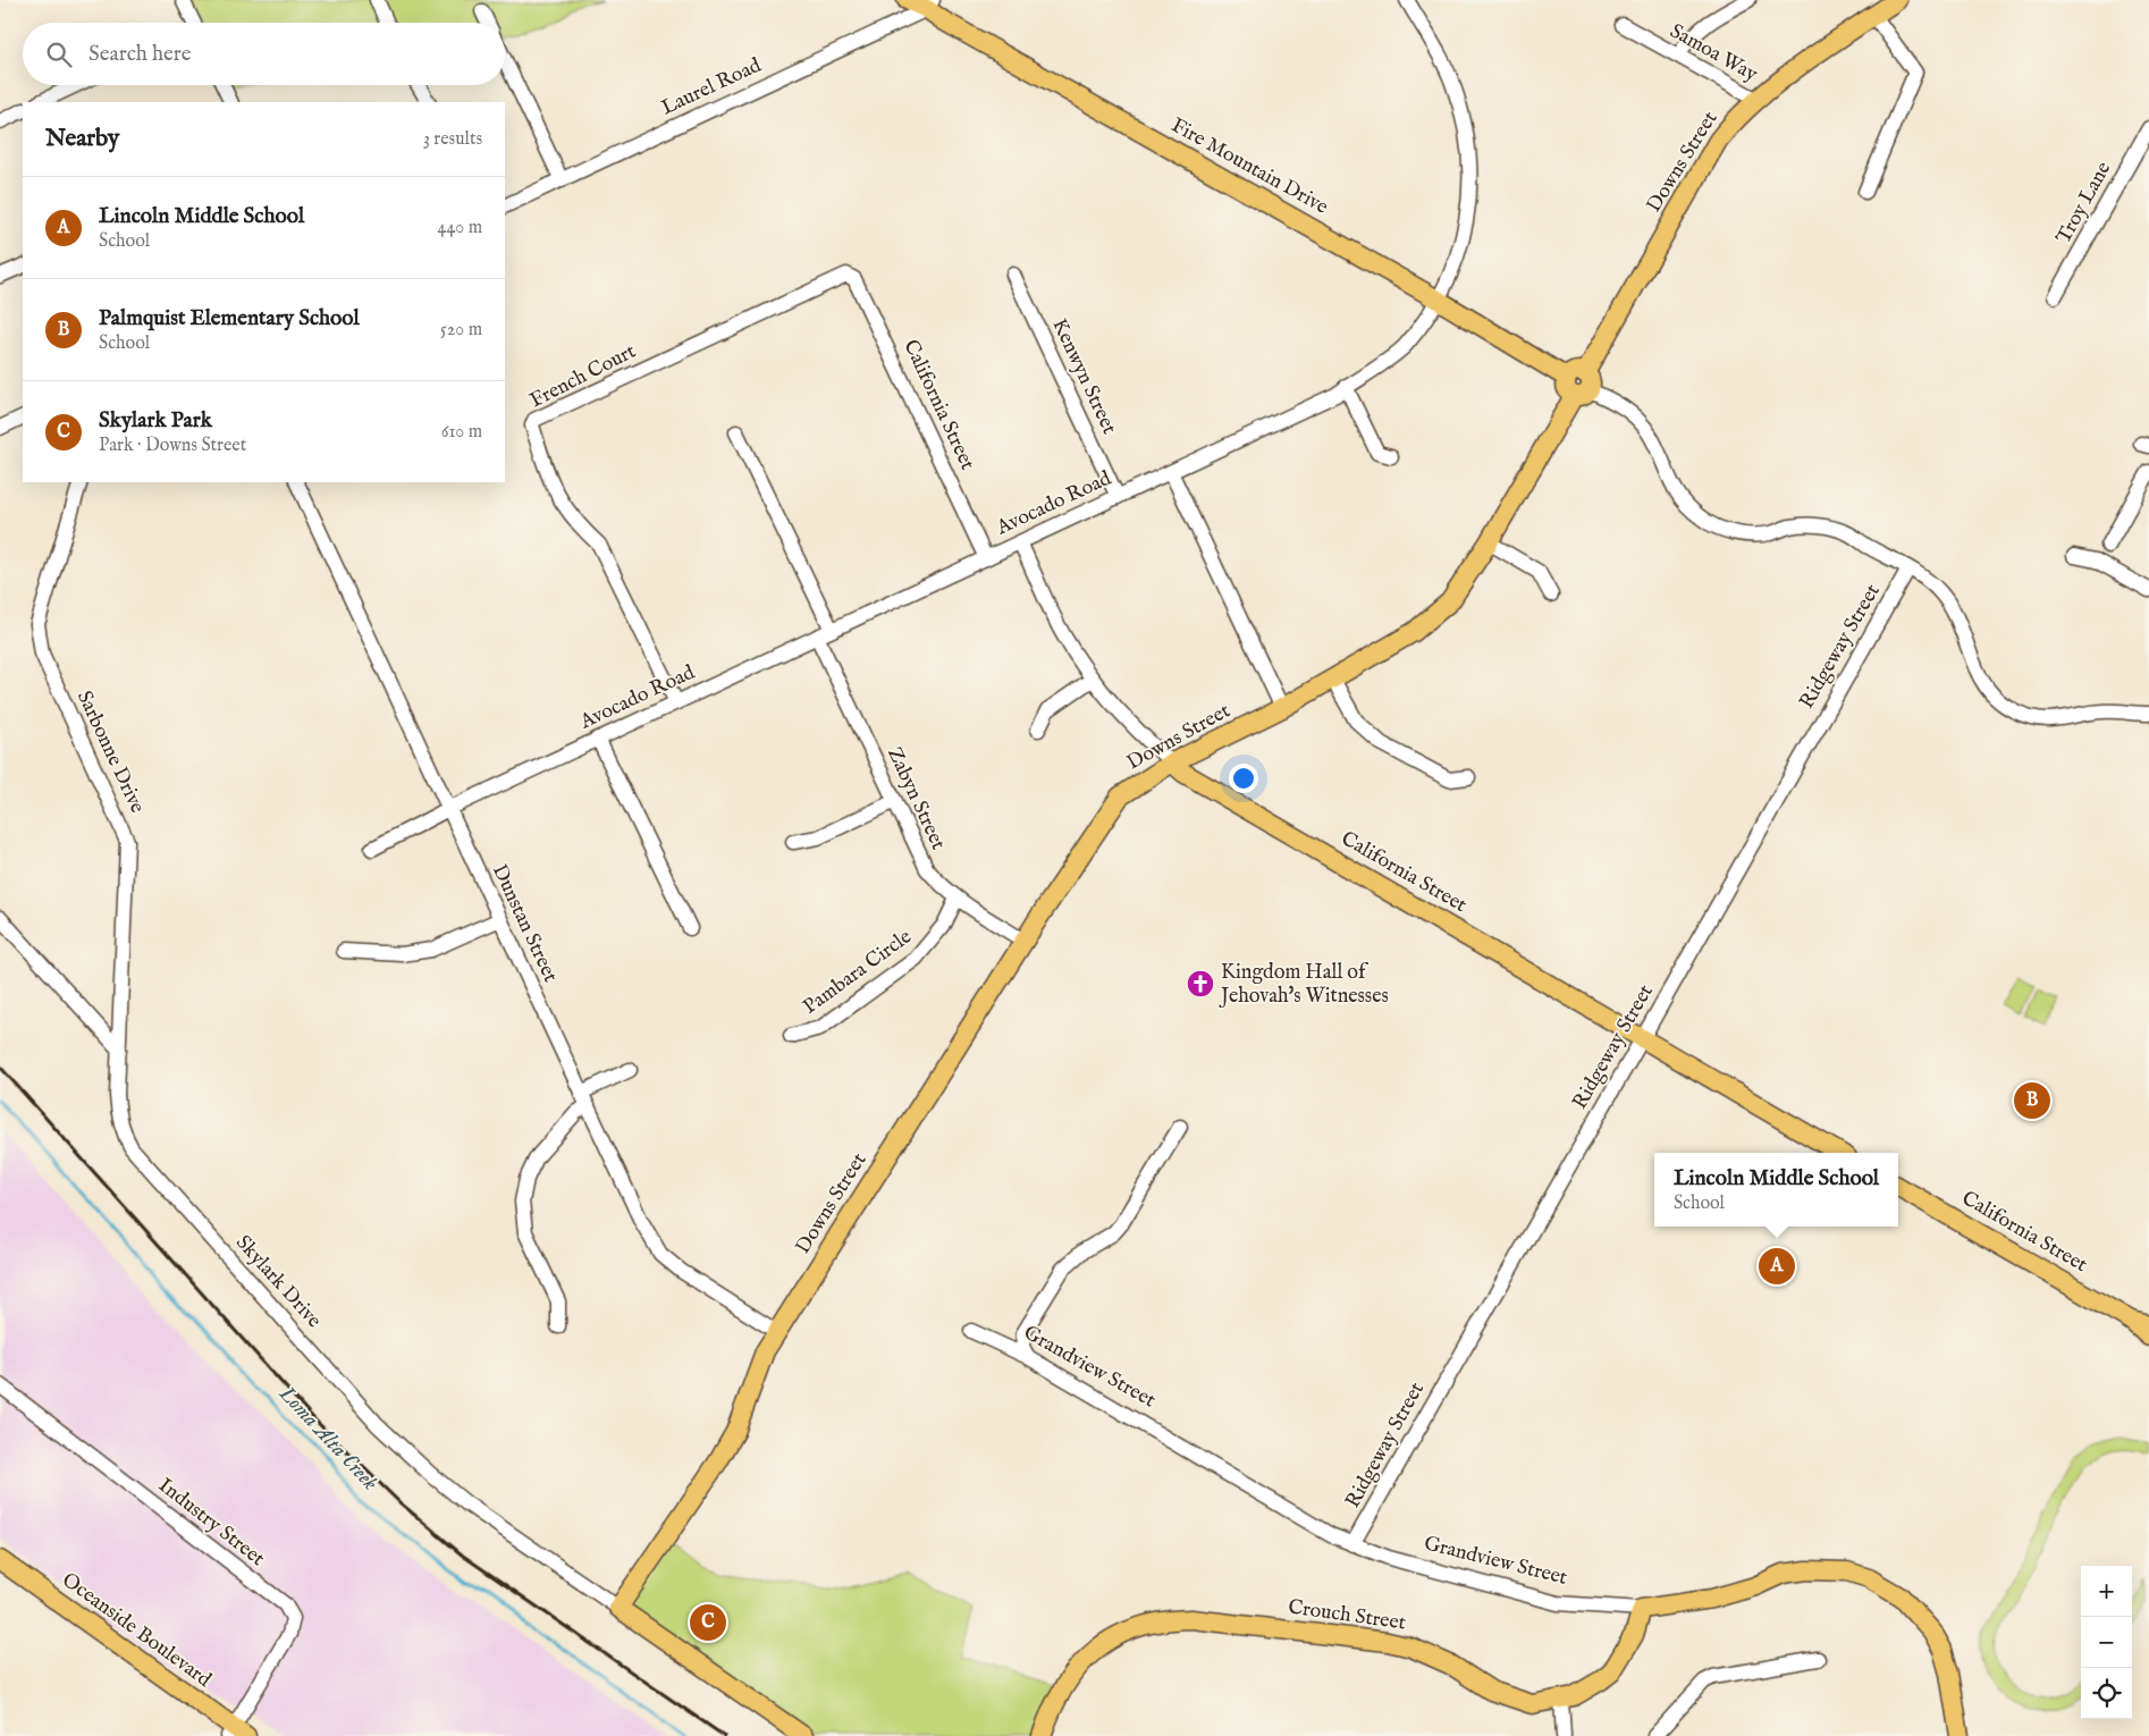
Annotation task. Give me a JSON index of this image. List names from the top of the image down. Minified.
{"streets":{"main road":["Downs Street","Fire Mountain Drive","California Street","Grandview Street","Crouch Street","Oceanside Boulevard"],"street":["Samoa Way","Laurel Road","Troy Lane","French Court","Kenwyn Street","Avocado Road","Ridgeway Street","Sarbonne Drive","Zabyn Street","Dunstan Street","Pambara Circle","Skylark Drive","Industry Street"]},"crossings":[["Samoa Way","Downs Street"],["Laurel Road","Fire Mountain Drive"],["Downs Street","Fire Mountain Drive"],["Downs Street","California Street"],["Downs Street","Zabyn Street"],["Downs Street","Dunstan Street"],["Downs Street","Skylark Drive"],["Fire Mountain Drive","Avocado Road"],["French Court","California Street"],["French Court","Avocado Road"],["Kenwyn Street","Avocado Road"],["California Street","Avocado Road"],["California Street","Ridgeway Street"],["Avocado Road","Zabyn Street"],["Avocado Road","Dunstan Street"],["Ridgeway Street","Grandview Street"],["Sarbonne Drive","Skylark Drive"],["Zabyn Street","Pambara Circle"],["Grandview Street","Crouch Street"],["Industry Street","Oceanside Boulevard"]],"water":["Loma Alta Creek"],"places":{"church":["Kingdom Hall of Jehovah's Witnesses"]},"page":{"search":"Search here","heading":["Nearby","3 results"],"list":[{"mark":"A","name":"Lincoln Middle School","note":"School","value":"440 m"},{"mark":"B","name":"Palmquist Elementary School","note":"School","value":"520 m"},{"mark":"C","name":"Skylark Park","note":"Park · Downs Street","value":"610 m"}],"pins":["B","A","C"],"popup":["Lincoln Middle School","School"],"map_buttons":["+","−"]}}
